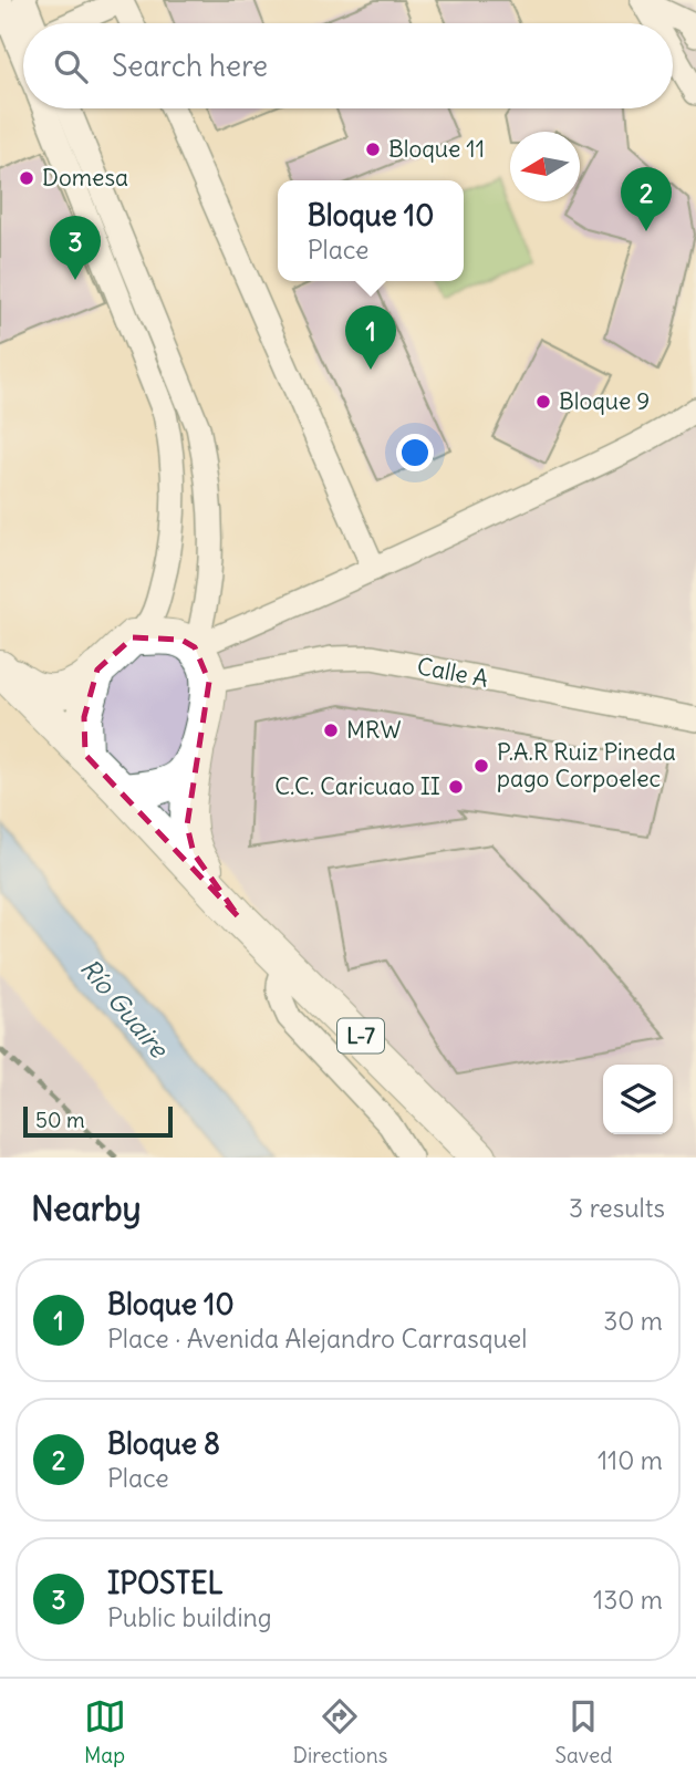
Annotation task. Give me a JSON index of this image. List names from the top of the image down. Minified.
{"streets":{"main road":["L-7"],"street":["Calle A"]},"crossings":[["Calle A","L-7"]],"water":["Río Guaire"],"places":["Bloque 11","Domesa","Bloque 9","MRW","P.A.R Ruiz Pineda pago Corpoelec","C.C. Caricuao II"],"scale_bar":"50 m","north":"left","page":{"search":"Search here","pins":["2","3","1"],"popup":["Bloque 10","Place"],"scale":"50 m","heading":["Nearby","3 results"],"list":[{"mark":"1","name":"Bloque 10","note":"Place · Avenida Alejandro Carrasquel","value":"30 m"},{"mark":"2","name":"Bloque 8","note":"Place","value":"110 m"},{"mark":"3","name":"IPOSTEL","note":"Public building","value":"130 m"}],"nav":["Map","Directions","Saved"]}}
